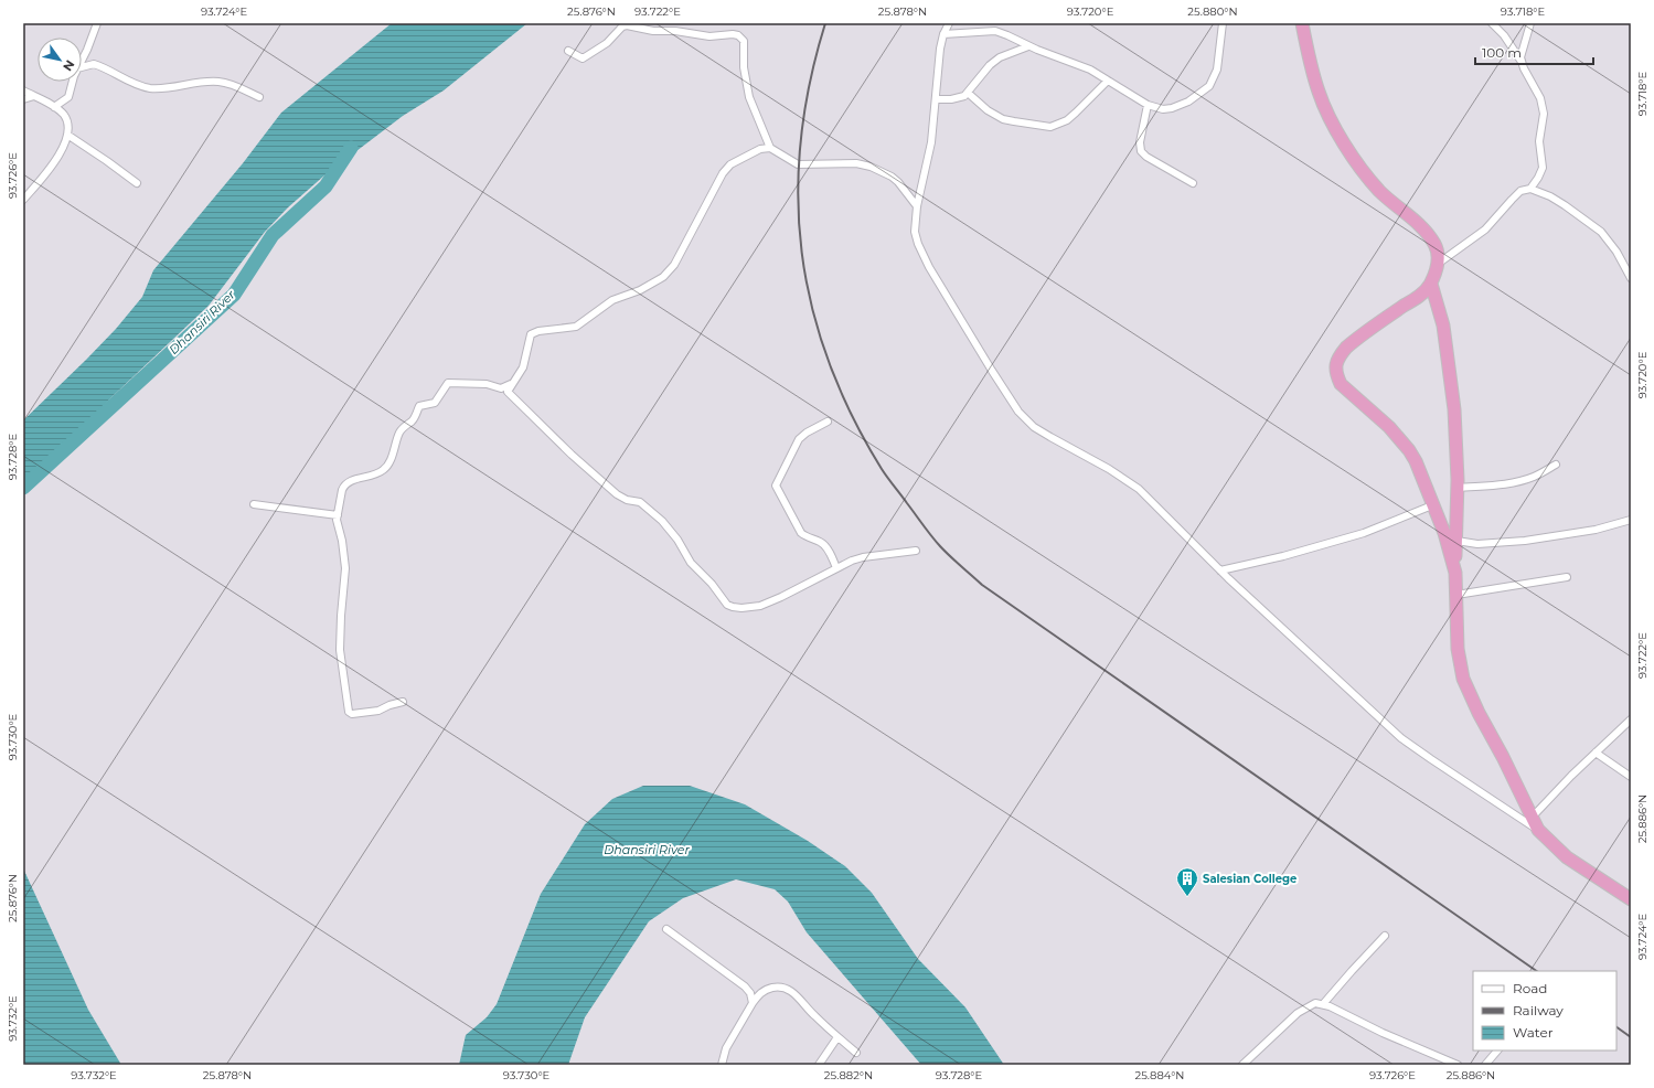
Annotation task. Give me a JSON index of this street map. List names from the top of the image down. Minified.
{"water":["Dhansiri River"],"places":{"building":["Salesian College"]},"legend":["Road","Railway","Water"],"scale_bar":"100 m","north":"bottom right","coordinates":["93.724°E","25.876°N","93.722°E","25.878°N","93.720°E","25.880°N","93.718°E","93.726°E","93.728°E","93.730°E","25.886°N","93.732°E","25.882°N","25.884°N"]}
